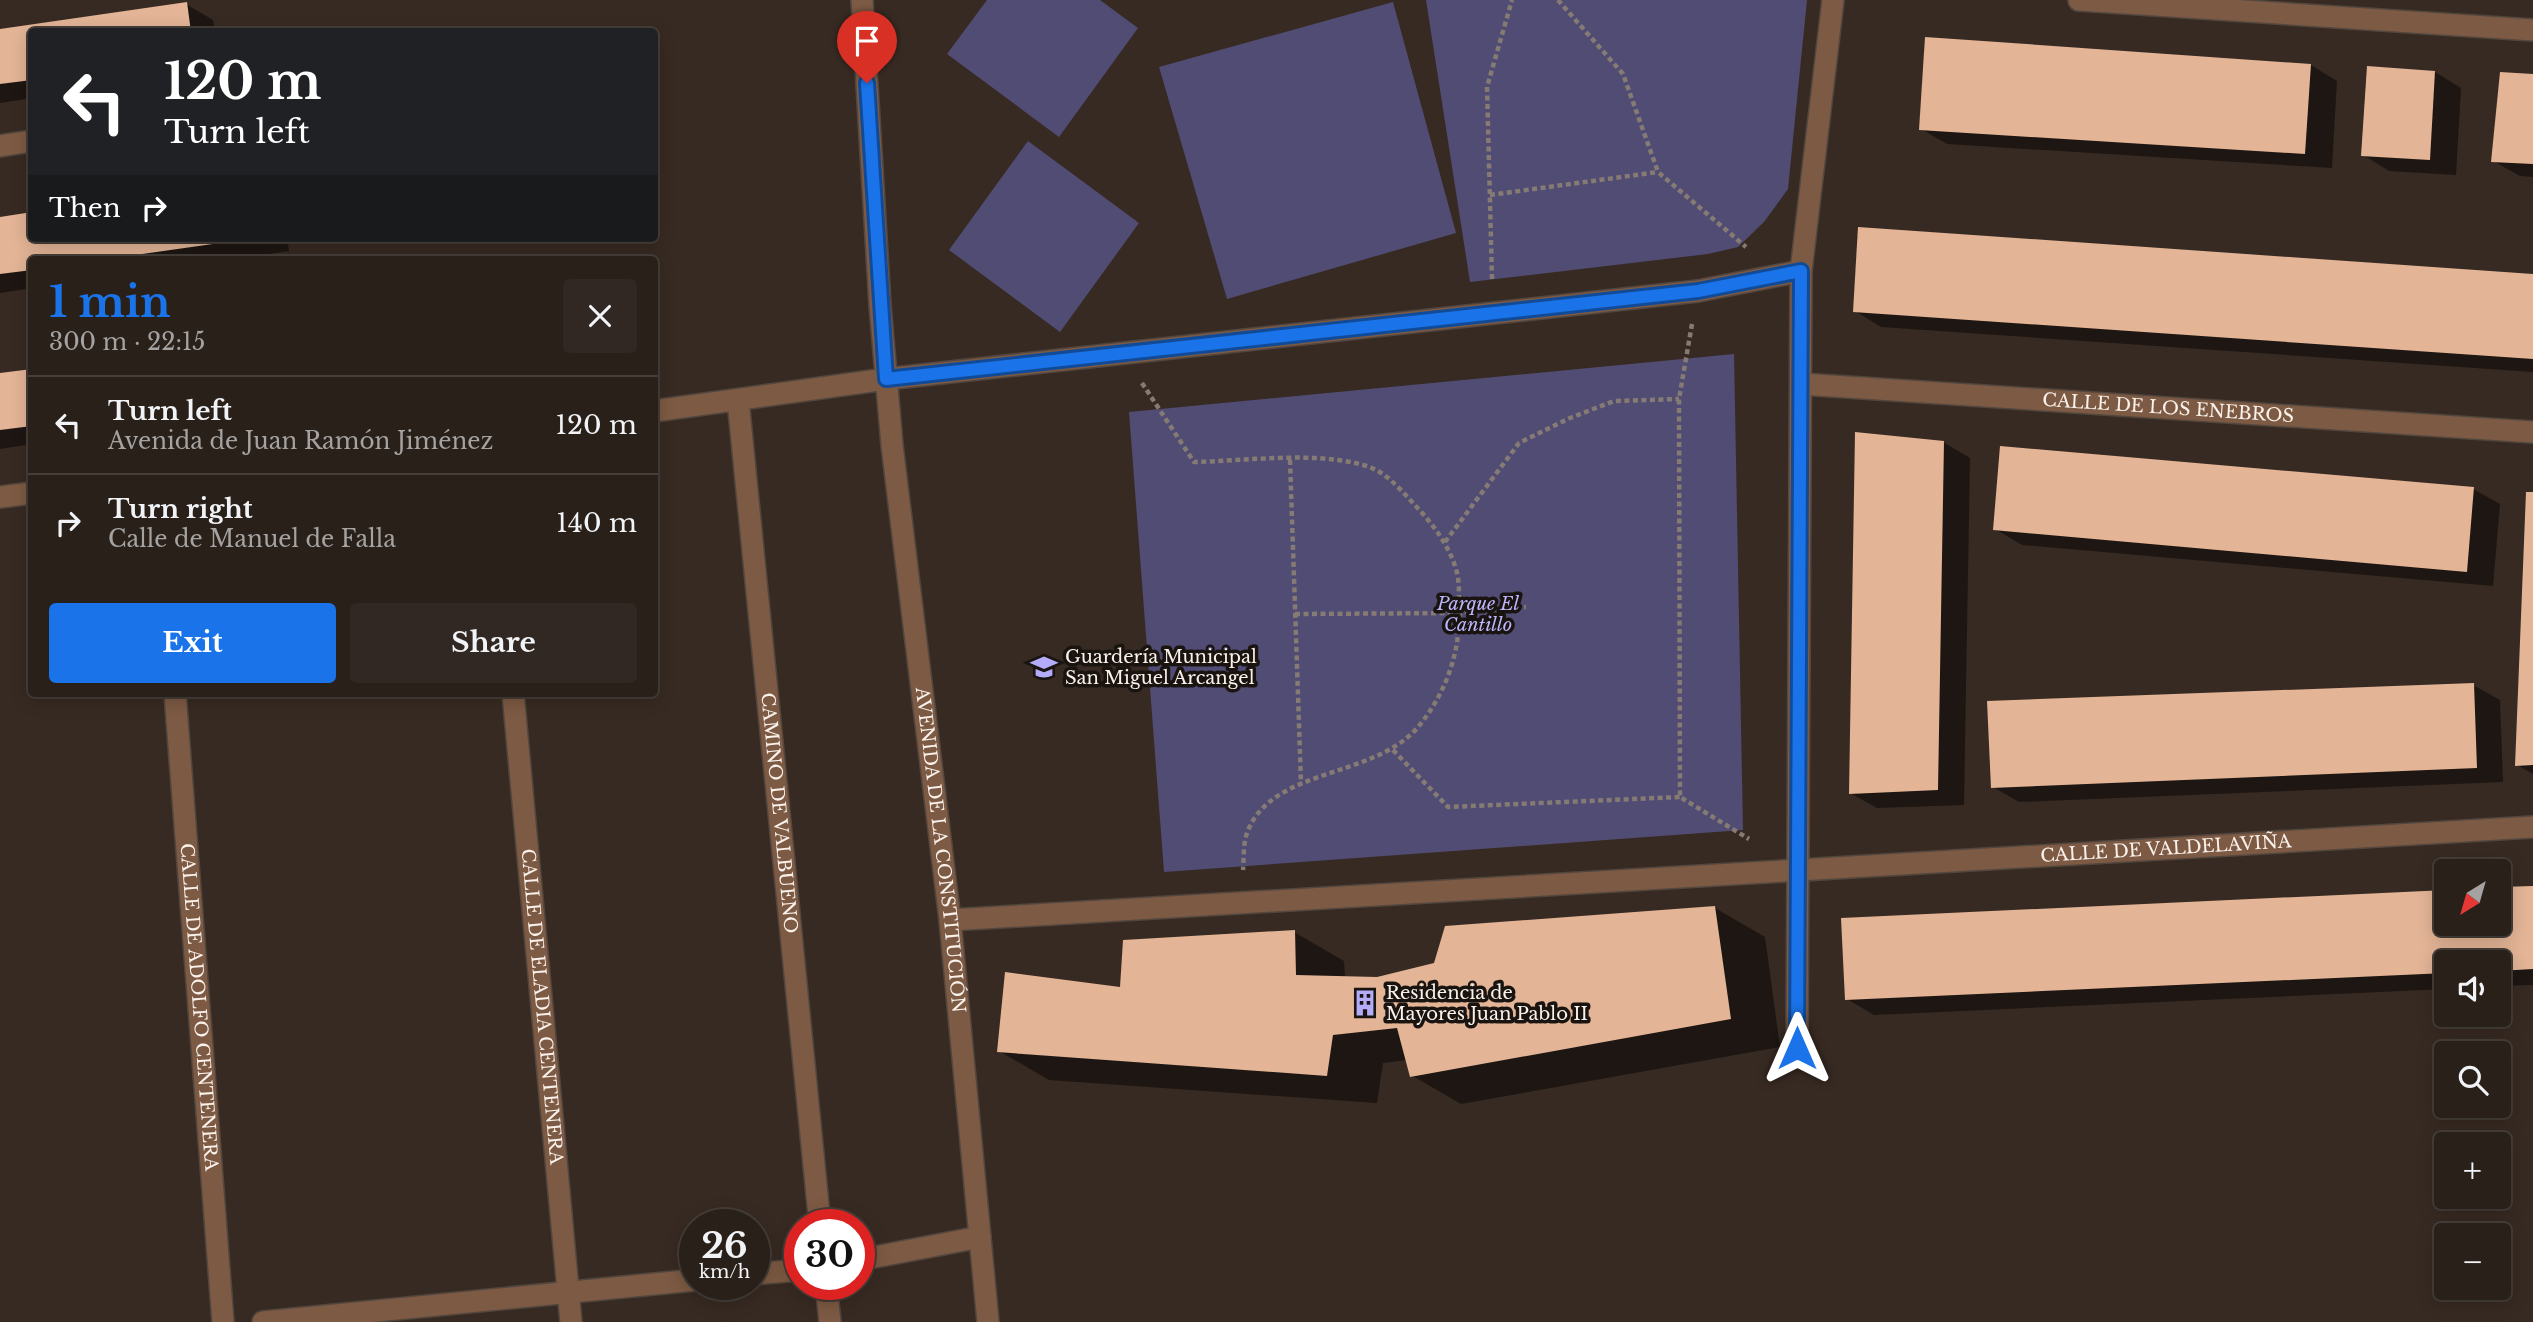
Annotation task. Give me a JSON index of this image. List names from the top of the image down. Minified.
{"streets":{"street":["CALLE DE LOS ENEBROS","CAMINO DE VALBUENO","CALLE DE VALDELAVIÑA","AVENIDA DE LA CONSTITUCIÓN","CALLE DE ADOLFO CENTENERA","CALLE DE ELADIA CENTENERA"]},"crossings":[["CALLE DE VALDELAVIÑA","AVENIDA DE LA CONSTITUCIÓN"]],"parks":["Parque El Cantillo"],"places":{"school or university":["Guardería Municipal San Miguel Arcangel"],"building":["Residencia de Mayores Juan Pablo II"]},"north":"bottom left","page":{"turn":["120 m","Turn left"],"then":"Then","heading":["1 min","300 m · 22:15"],"list":[{"name":"Turn left","note":"Avenida de Juan Ramón Jiménez","value":"120 m"},{"name":"Turn right","note":"Calle de Manuel de Falla","value":"140 m"}],"buttons":["Exit","Share"],"map_buttons":["+","−"],"speed":"26 km/h","limit":"30"}}
